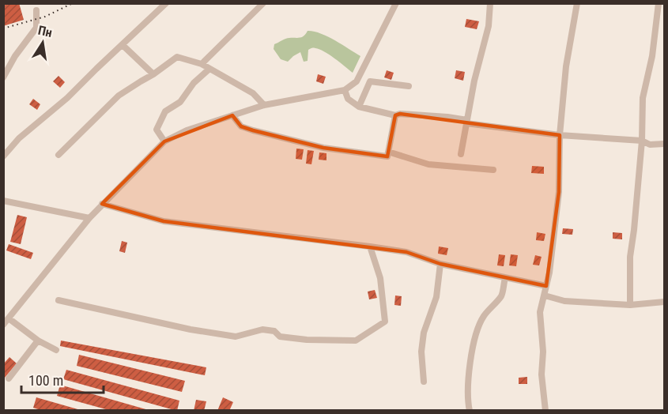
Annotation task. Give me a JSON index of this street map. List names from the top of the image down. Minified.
{"scale_bar":"100 m","north":"top"}
